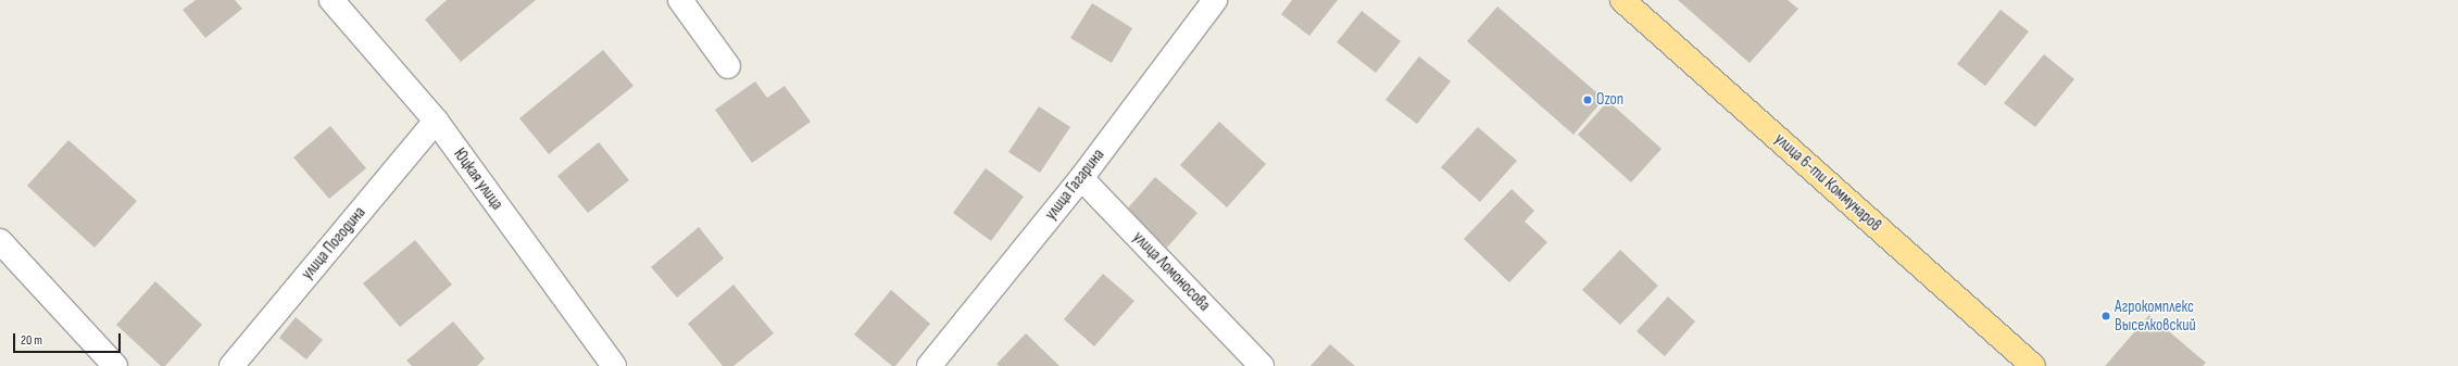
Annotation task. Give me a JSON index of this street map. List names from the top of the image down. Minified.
{"streets":{"main road":["улица 6-ти Коммунаров"],"street":["Юцкая улица","улица Гагарина","улица Погодина","улица Ломоносова"]},"crossings":[["Юцкая улица","улица Погодина"],["улица Гагарина","улица Ломоносова"]],"places":["Ozon","Агрокомплекс Выселковский"],"scale_bar":"20 m"}
